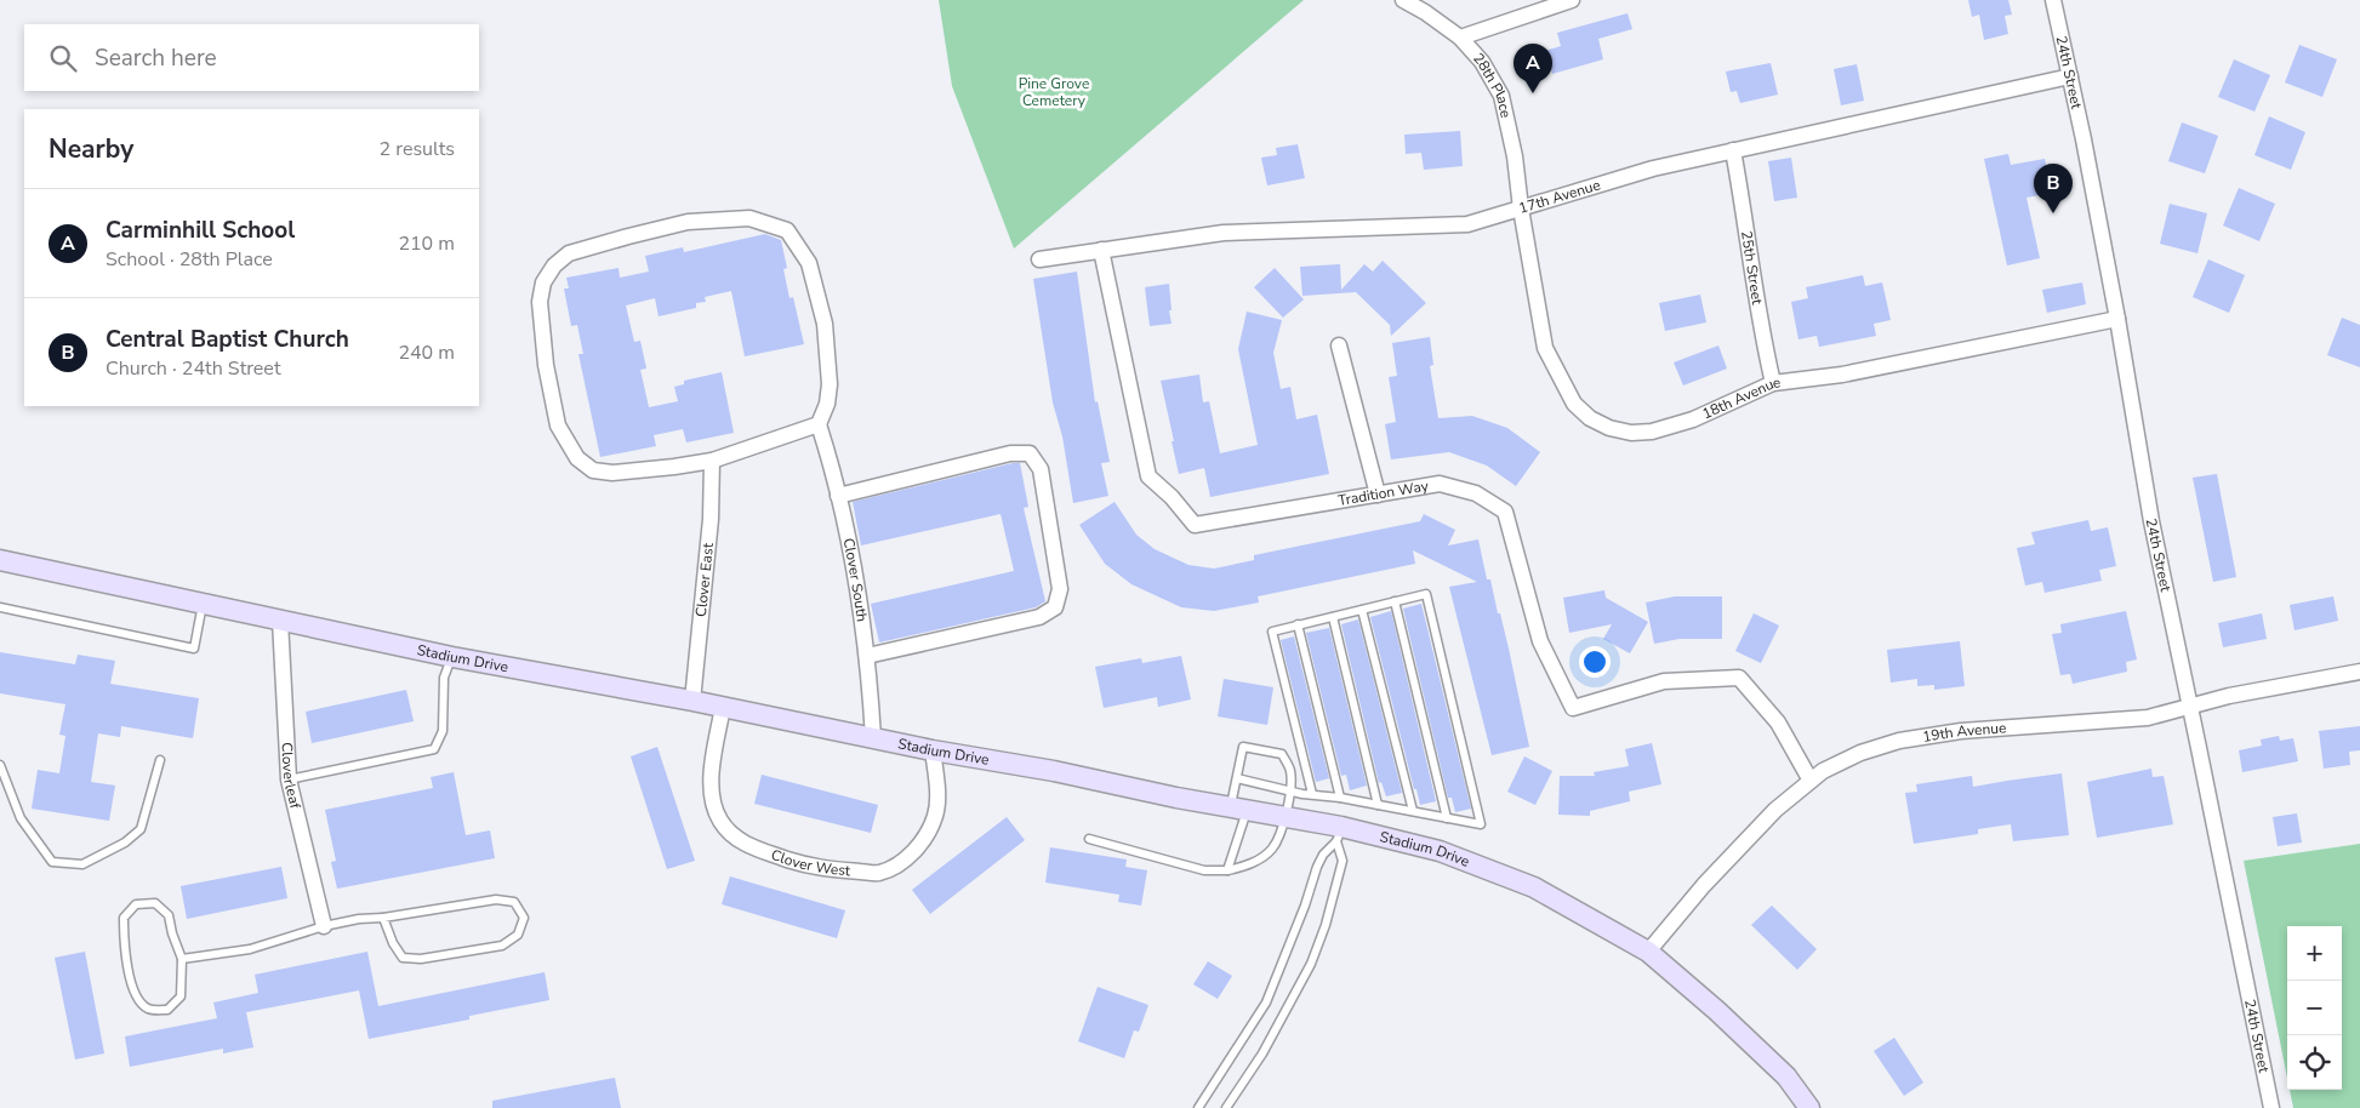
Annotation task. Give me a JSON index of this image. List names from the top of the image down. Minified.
{"streets":{"street":["24th Street","28th Place","17th Avenue","25th Street","18th Avenue","Tradition Way","Clover East","Clover South","Stadium Drive","19th Avenue","Cloverleaf","Clover West"]},"crossings":[["24th Street","17th Avenue"],["24th Street","18th Avenue"],["24th Street","19th Avenue"],["28th Place","17th Avenue"],["28th Place","18th Avenue"],["17th Avenue","25th Street"],["17th Avenue","18th Avenue"],["17th Avenue","Tradition Way"],["25th Street","18th Avenue"],["Tradition Way","19th Avenue"],["Clover East","Stadium Drive"],["Clover South","Stadium Drive"],["Stadium Drive","19th Avenue"],["Stadium Drive","Cloverleaf"],["Stadium Drive","Clover West"]],"parks":["Pine Grove Cemetery"],"page":{"search":"Search here","pins":["A","B"],"heading":["Nearby","2 results"],"list":[{"mark":"A","name":"Carminhill School","note":"School · 28th Place","value":"210 m"},{"mark":"B","name":"Central Baptist Church","note":"Church · 24th Street","value":"240 m"}],"map_buttons":["+","−"]}}
